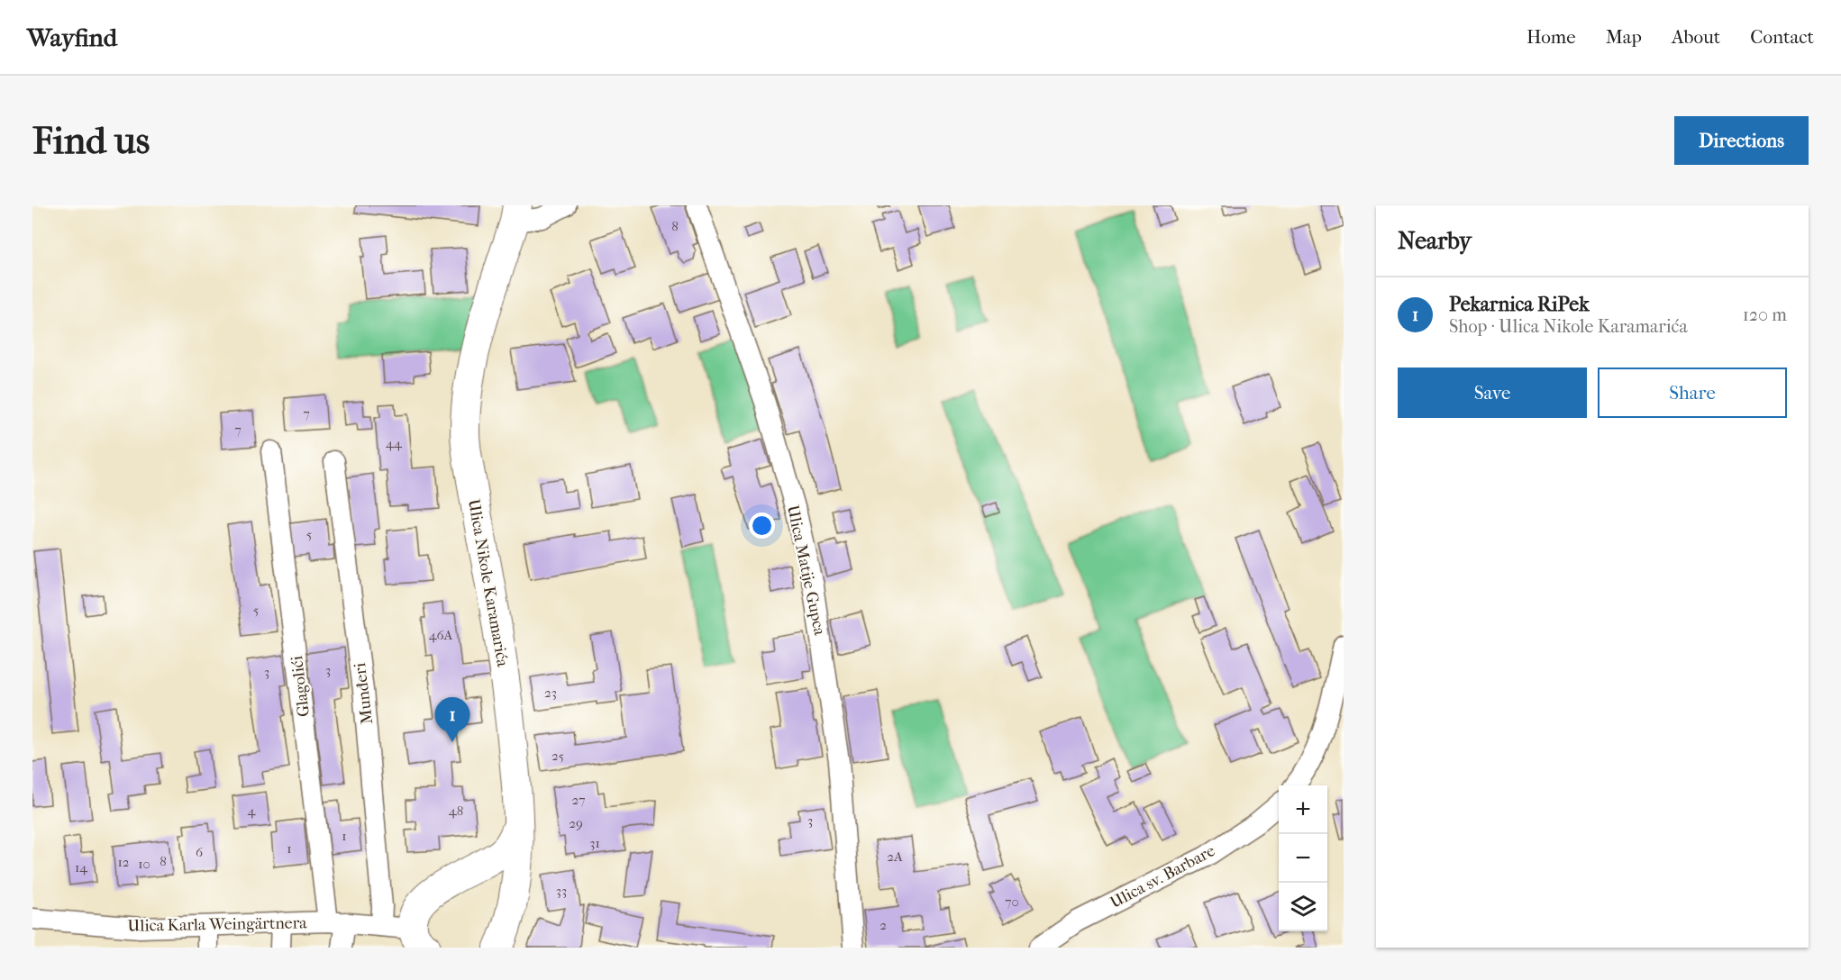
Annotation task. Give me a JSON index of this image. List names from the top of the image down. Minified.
{"streets":{"main road":["Ulica Nikole Karamarića","Ulica Karla Weingärtnera"],"street":["Ulica Matije Gupca","Glagolići","Munđeri","Ulica sv. Barbare"]},"crossings":[["Ulica Nikole Karamarića","Ulica Karla Weingärtnera"],["Glagolići","Ulica Karla Weingärtnera"],["Munđeri","Ulica Karla Weingärtnera"]],"house_numbers":["8","7","7","44","5","5","46A","3","3","23","25","27","4","48","3","29","1","31","1","6","2A","8","12","10","14","33","70","2"],"page":{"header":"Wayfind","nav":["Home","Map","About","Contact"],"buttons":["Directions",["Save","Share"]],"title":"Find us","heading":"Nearby","list":[{"mark":"1","name":"Pekarnica RiPek","note":"Shop · Ulica Nikole Karamarića","value":"120 m"}],"pins":"1","map_buttons":["+","−"]}}
